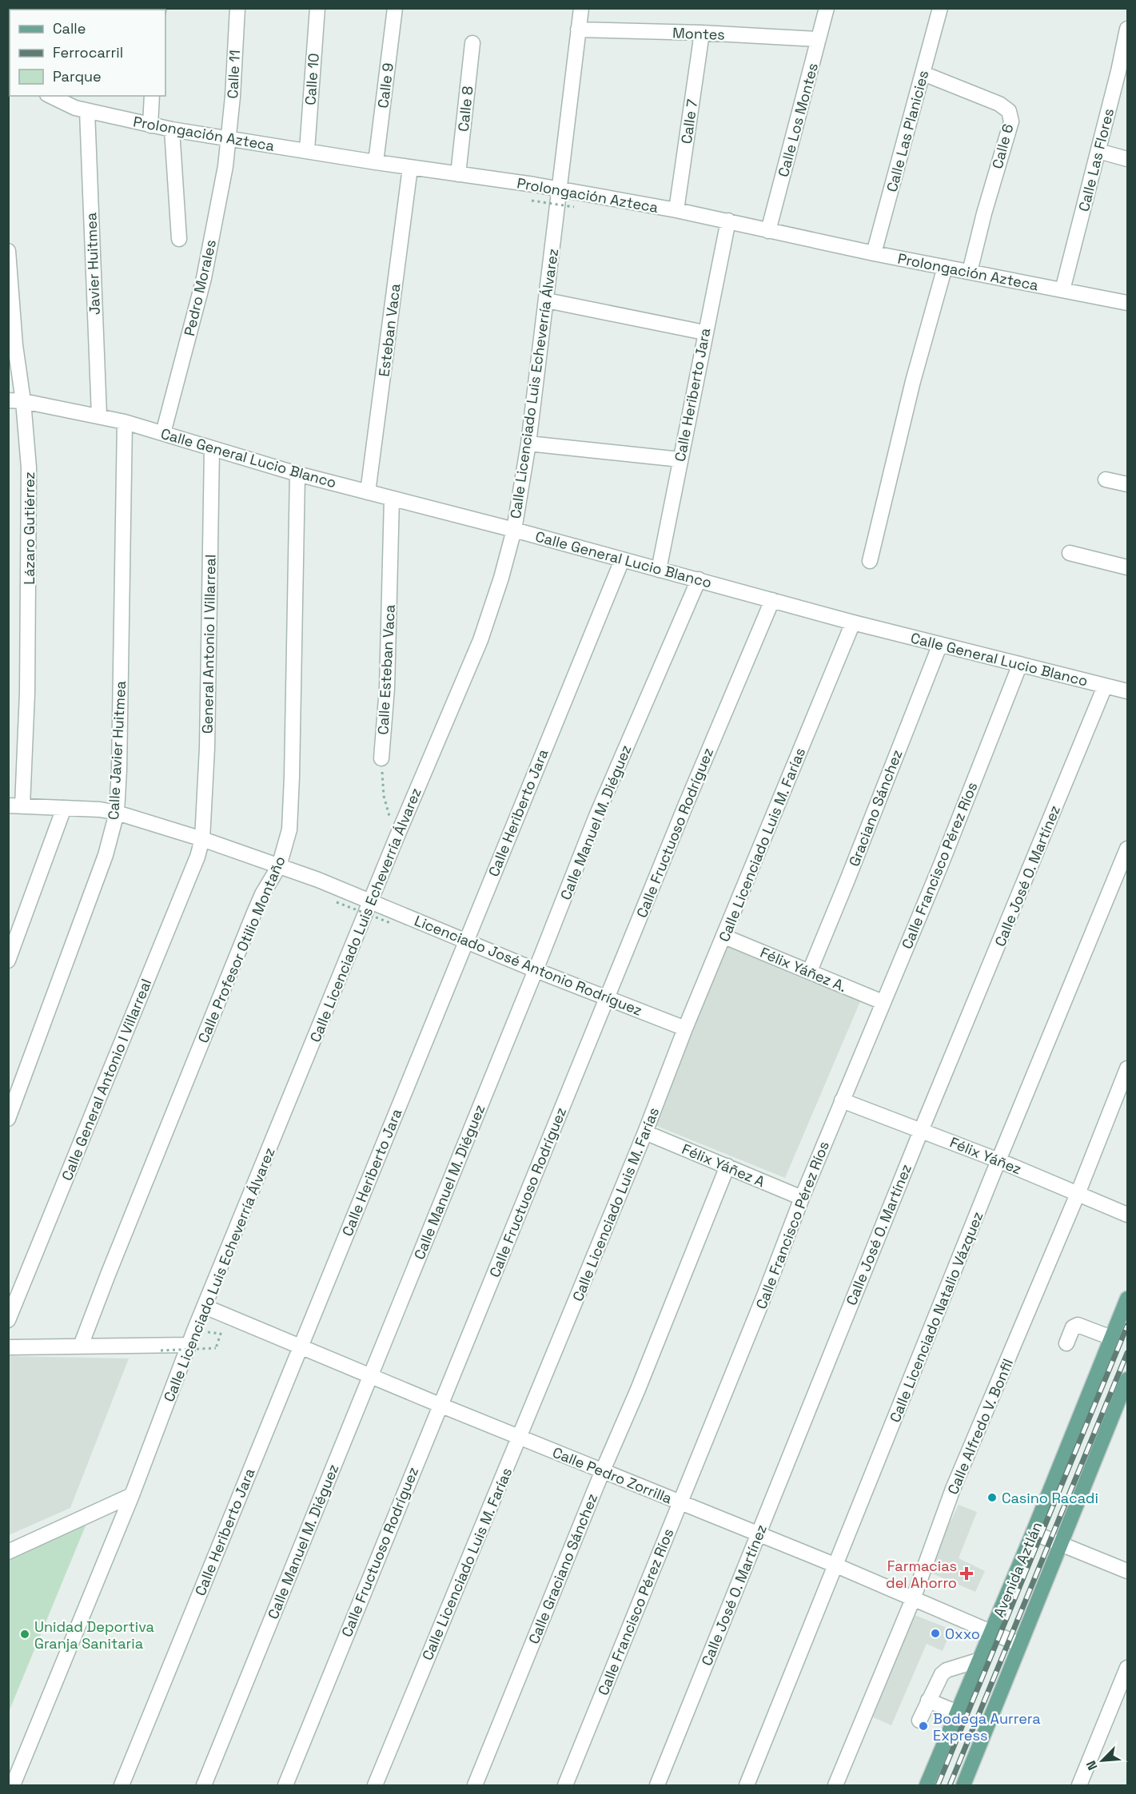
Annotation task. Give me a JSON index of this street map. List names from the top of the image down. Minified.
{"streets":{"main road":["Avenida Aztlán"],"street":["Montes","Calle 11","Calle 10","Calle 9","Calle 8","Calle Los Montes","Calle 7","Calle Las Planicies","Prolongación Azteca","Calle 6","Calle Las Flores","Javier Huitmea","Pedro Morales","Esteban Vaca","Calle Licenciado Luis Echeverría Álvarez","Calle Heriberto Jara","Calle General Lucio Blanco","Lázaro Gutiérrez","General Antonio I Villarreal","Calle Esteban Vaca","Calle Javier Huitmea","Graciano Sánchez","Calle Manuel M. Diéguez","Calle Fructuoso Rodríguez","Calle Licenciado Luis M. Farías","Calle Francisco Pérez Ríos","Calle José O. Martínez","Calle Profesor Otilio Montaño","Licenciado José Antonio Rodríguez","Félix Yáñez A.","Calle General Antonio I Villarreal","Félix Yáñez","Félix Yáñez A","Calle Licenciado Natalio Vázquez","Calle Alfredo V. Bonfil","Calle Pedro Zorrilla","Calle Graciano Sánchez"]},"crossings":[["Montes","Calle Los Montes"],["Montes","Calle 7"],["Montes","Calle Licenciado Luis Echeverría Álvarez"],["Calle 11","Prolongación Azteca"],["Calle 11","Pedro Morales"],["Calle 10","Prolongación Azteca"],["Calle 9","Prolongación Azteca"],["Calle 8","Prolongación Azteca"],["Calle Los Montes","Prolongación Azteca"],["Calle 7","Prolongación Azteca"],["Calle Las Planicies","Prolongación Azteca"],["Calle Las Planicies","Calle 6"],["Prolongación Azteca","Calle 6"],["Prolongación Azteca","Calle Las Flores"],["Prolongación Azteca","Javier Huitmea"],["Prolongación Azteca","Pedro Morales"],["Prolongación Azteca","Esteban Vaca"],["Prolongación Azteca","Calle Licenciado Luis Echeverría Álvarez"],["Prolongación Azteca","Calle Heriberto Jara"],["Javier Huitmea","Calle General Lucio Blanco"],["Pedro Morales","Calle General Lucio Blanco"],["Esteban Vaca","Calle General Lucio Blanco"],["Calle Licenciado Luis Echeverría Álvarez","Calle General Lucio Blanco"],["Calle Licenciado Luis Echeverría Álvarez","Licenciado José Antonio Rodríguez"],["Calle Licenciado Luis Echeverría Álvarez","Calle Pedro Zorrilla"],["Calle Heriberto Jara","Calle General Lucio Blanco"],["Calle Heriberto Jara","Licenciado José Antonio Rodríguez"],["Calle Heriberto Jara","Calle Pedro Zorrilla"],["Calle General Lucio Blanco","Lázaro Gutiérrez"],["Calle General Lucio Blanco","General Antonio I Villarreal"],["Calle General Lucio Blanco","Calle Esteban Vaca"],["Calle General Lucio Blanco","Calle Javier Huitmea"],["Calle General Lucio Blanco","Graciano Sánchez"],["Calle General Lucio Blanco","Calle Manuel M. Diéguez"],["Calle General Lucio Blanco","Calle Fructuoso Rodríguez"],["Calle General Lucio Blanco","Calle Licenciado Luis M. Farías"],["Calle General Lucio Blanco","Calle Francisco Pérez Ríos"],["Calle General Lucio Blanco","Calle José O. Martínez"],["Calle General Lucio Blanco","Calle Profesor Otilio Montaño"],["Lázaro Gutiérrez","Licenciado José Antonio Rodríguez"],["General Antonio I Villarreal","Licenciado José Antonio Rodríguez"],["General Antonio I Villarreal","Calle General Antonio I Villarreal"],["Calle Javier Huitmea","Licenciado José Antonio Rodríguez"],["Graciano Sánchez","Félix Yáñez A."],["Calle Manuel M. Diéguez","Licenciado José Antonio Rodríguez"],["Calle Manuel M. Diéguez","Calle Pedro Zorrilla"],["Calle Fructuoso Rodríguez","Licenciado José Antonio Rodríguez"],["Calle Fructuoso Rodríguez","Calle Pedro Zorrilla"],["Calle Licenciado Luis M. Farías","Licenciado José Antonio Rodríguez"],["Calle Licenciado Luis M. Farías","Félix Yáñez A."],["Calle Licenciado Luis M. Farías","Félix Yáñez A"],["Calle Licenciado Luis M. Farías","Calle Pedro Zorrilla"],["Calle Francisco Pérez Ríos","Félix Yáñez A."],["Calle Francisco Pérez Ríos","Félix Yáñez"],["Calle Francisco Pérez Ríos","Félix Yáñez A"],["Calle Francisco Pérez Ríos","Calle Pedro Zorrilla"],["Calle José O. Martínez","Félix Yáñez"],["Calle José O. Martínez","Calle Pedro Zorrilla"],["Calle Profesor Otilio Montaño","Licenciado José Antonio Rodríguez"],["Licenciado José Antonio Rodríguez","Calle General Antonio I Villarreal"],["Félix Yáñez","Calle Licenciado Natalio Vázquez"],["Félix Yáñez","Calle Alfredo V. Bonfil"],["Félix Yáñez A","Calle Graciano Sánchez"],["Calle Licenciado Natalio Vázquez","Calle Pedro Zorrilla"],["Calle Alfredo V. Bonfil","Calle Pedro Zorrilla"],["Calle Pedro Zorrilla","Calle Graciano Sánchez"],["Calle Pedro Zorrilla","Avenida Aztlán"]],"places":{"other":["Casino Racadi","Oxxo","Unidad Deportiva Granja Sanitaria","Bodega Aurrera Express"],"health":["Farmacias del Ahorro"]},"legend":["Calle","Ferrocarril","Parque"],"north":"bottom left"}
